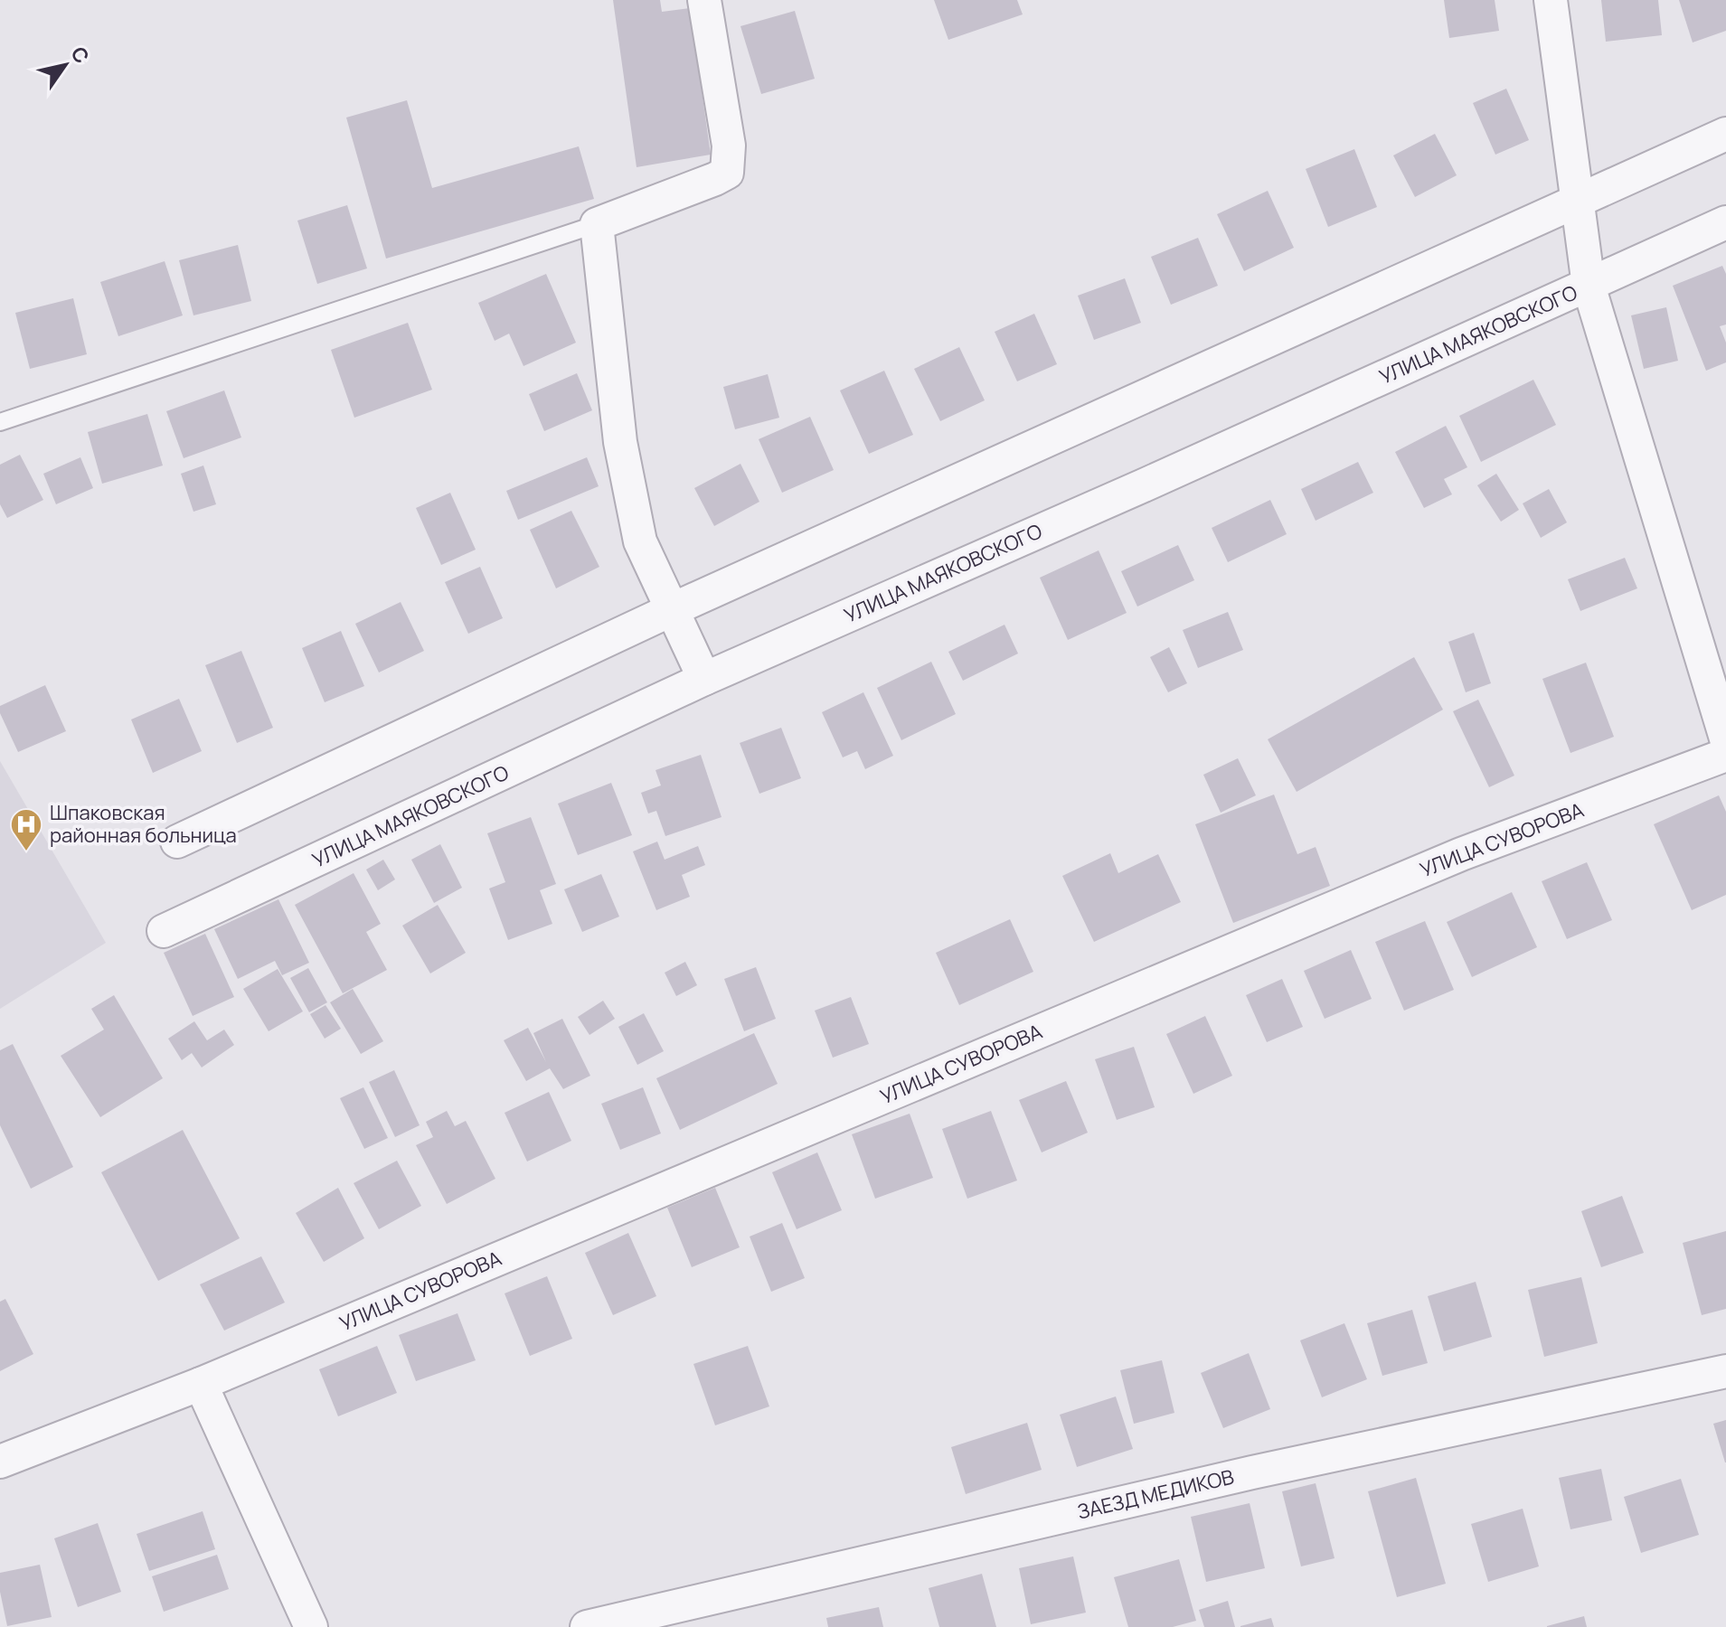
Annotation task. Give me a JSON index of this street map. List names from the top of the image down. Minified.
{"streets":{"street":["УЛИЦА МАЯКОВСКОГО","УЛИЦА СУВОРОВА","ЗАЕЗД МЕДИКОВ"]},"places":{"hospital":["Шпаковская районная больница"]},"north":"top right"}
